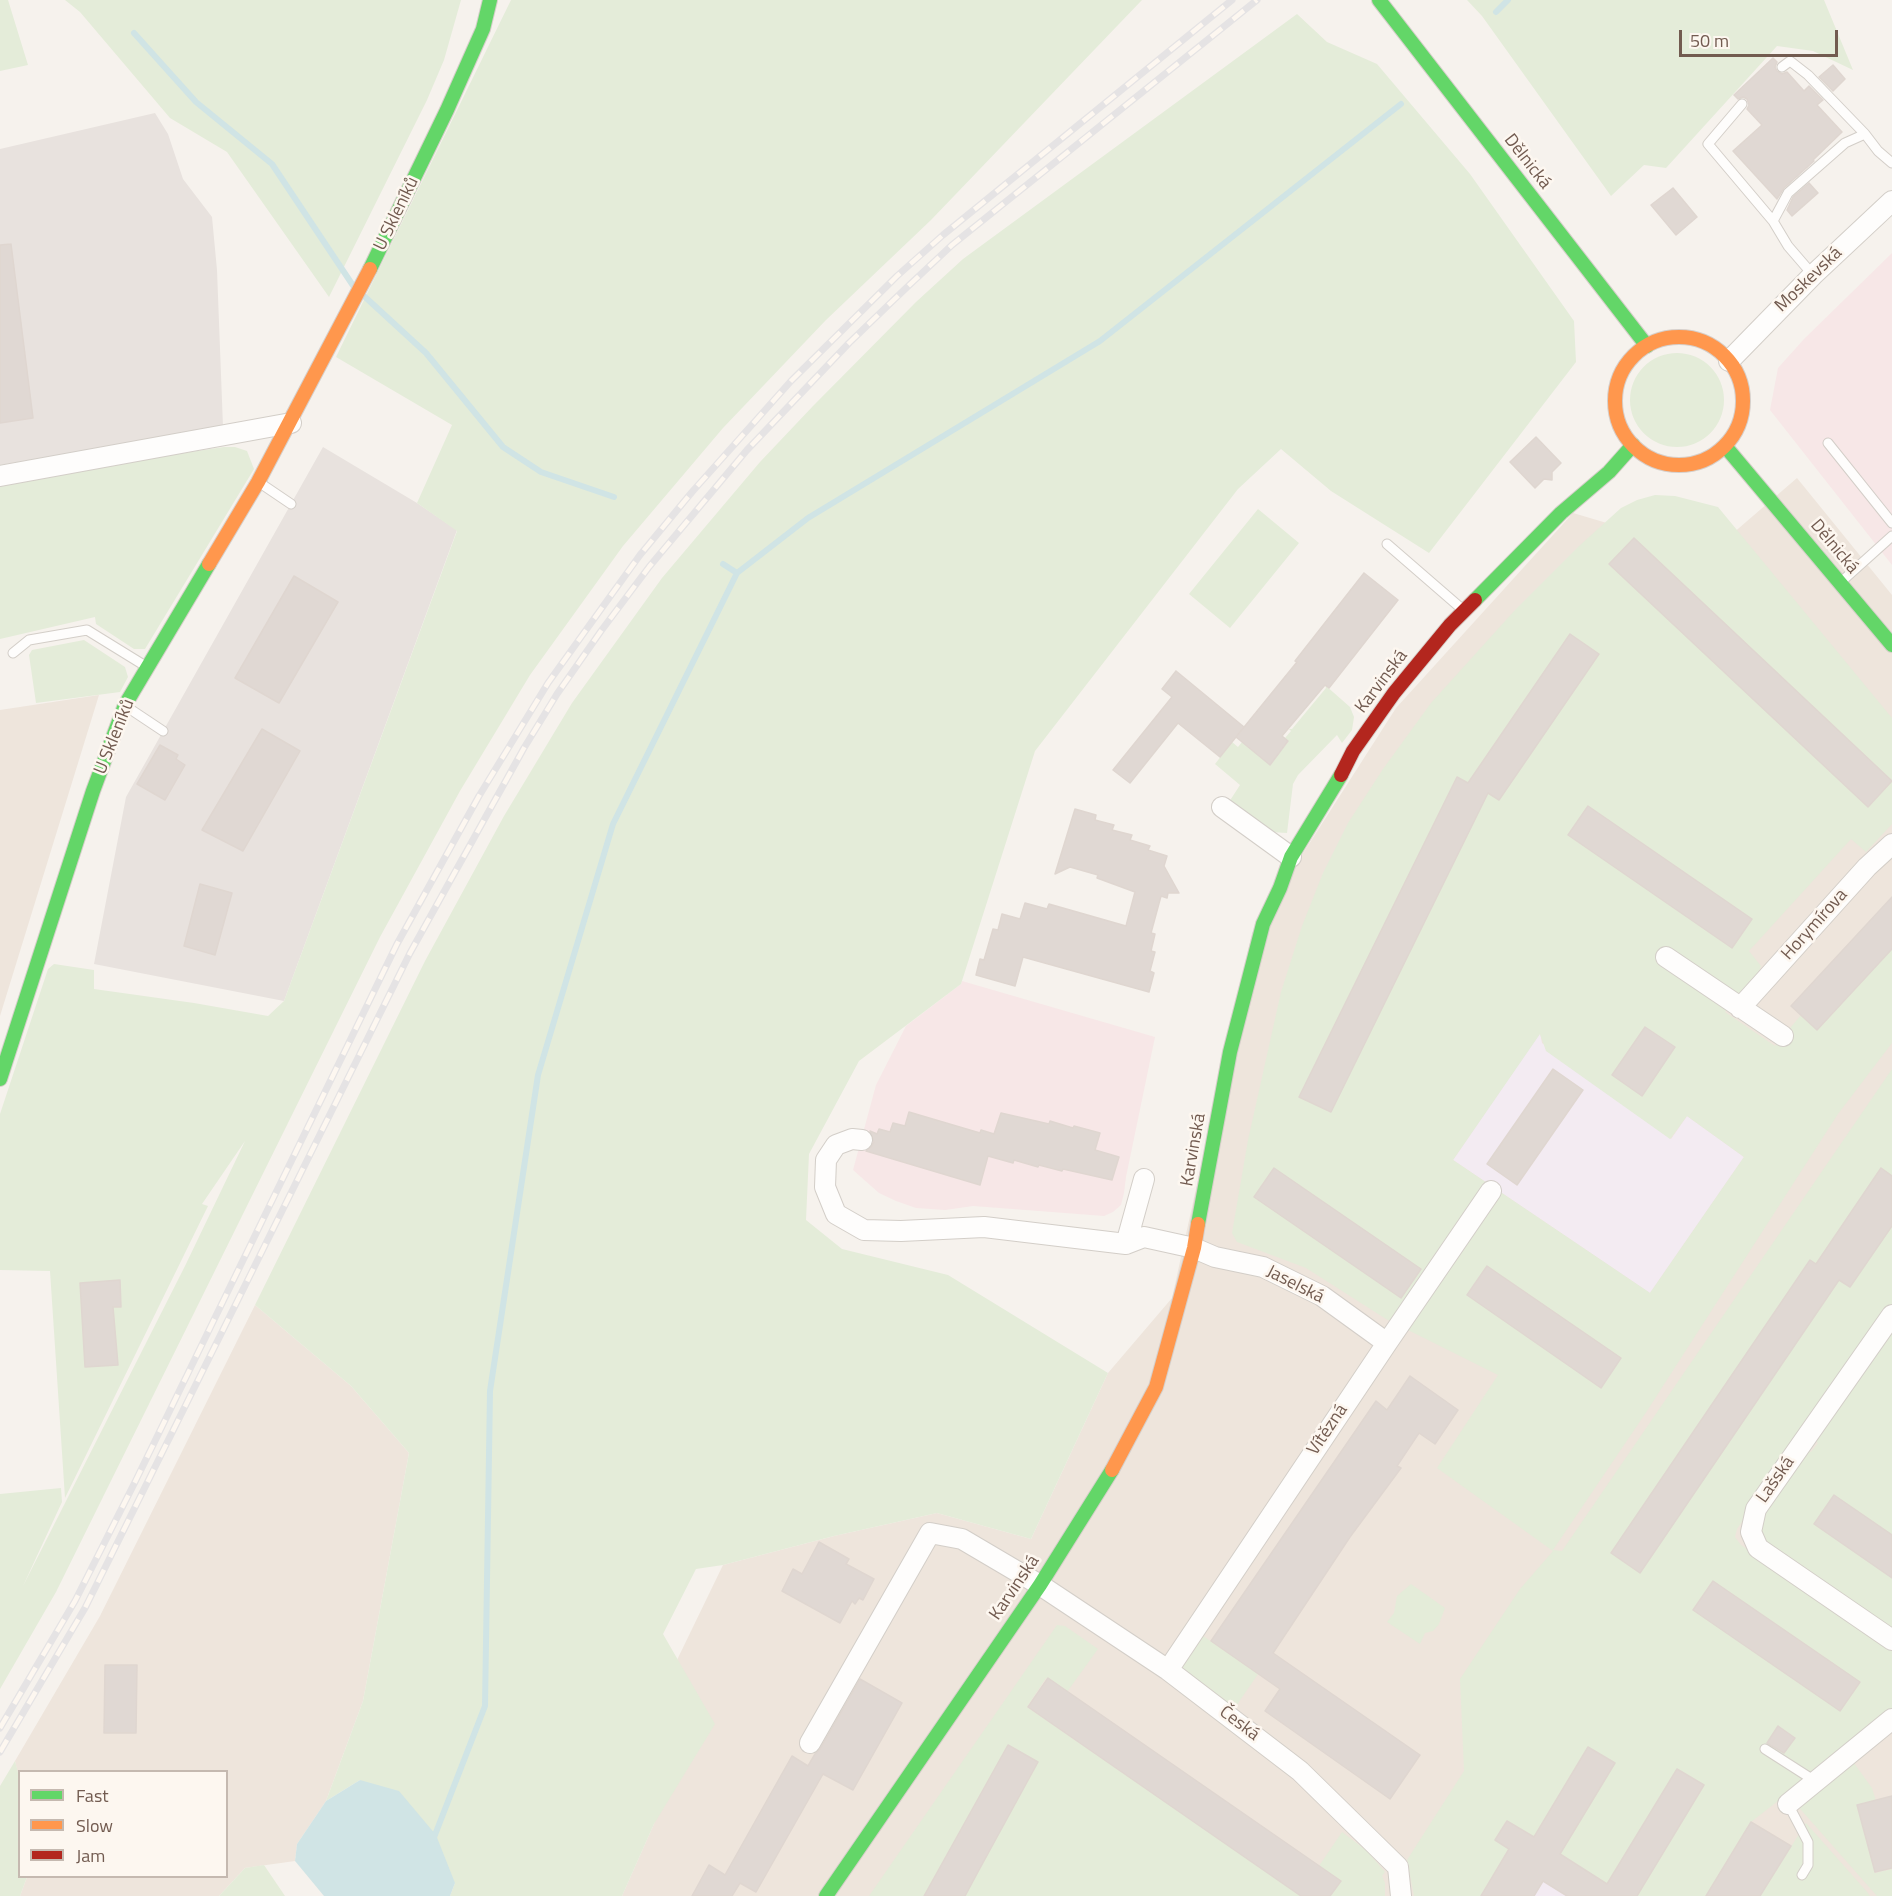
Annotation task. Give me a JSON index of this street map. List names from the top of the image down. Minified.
{"streets":{"street":["Dělnická","U Skleníků","Moskevská","Karvinská","Horymírova","Jaselská","Vítězná","Lašská","Česká"]},"crossings":[["Dělnická","Moskevská"],["Dělnická","Karvinská"],["Moskevská","Karvinská"],["Karvinská","Jaselská"],["Karvinská","Česká"],["Jaselská","Vítězná"],["Vítězná","Česká"]],"legend":["Fast","Slow","Jam"],"scale_bar":"50 m"}
